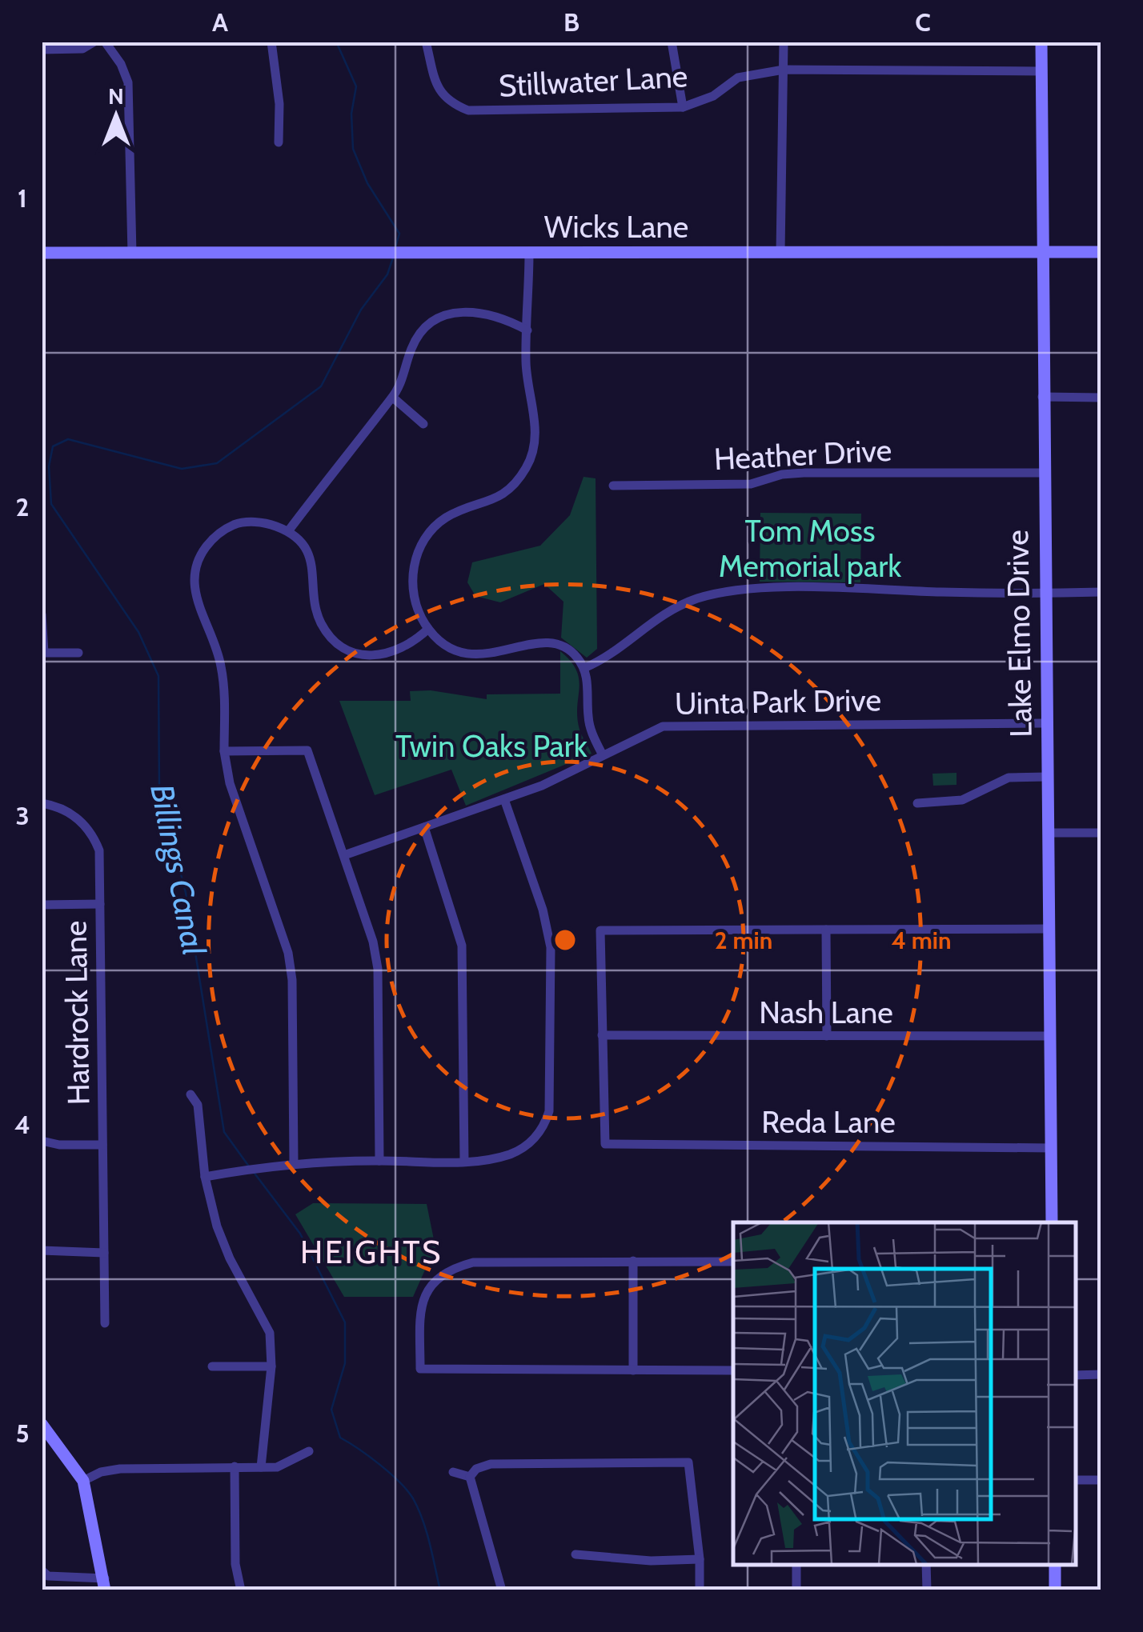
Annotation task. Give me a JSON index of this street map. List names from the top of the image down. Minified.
{"streets":{"main road":["Wicks Lane","Lake Elmo Drive"],"street":["Stillwater Lane","Heather Drive","Uinta Park Drive","Nash Lane","Hardrock Lane","Reda Lane"]},"crossings":[["Stillwater Lane","Lake Elmo Drive"],["Wicks Lane","Lake Elmo Drive"],["Heather Drive","Lake Elmo Drive"],["Lake Elmo Drive","Uinta Park Drive"],["Lake Elmo Drive","Nash Lane"],["Lake Elmo Drive","Reda Lane"],["Nash Lane","Reda Lane"]],"districts":["HEIGHTS"],"water":["Billings Canal"],"parks":["Tom Moss Memorial park","Twin Oaks Park"],"north":"top","grid":{"columns":["A","B","C"],"rows":["1","2","3","4","5"]},"rings":["2 min","4 min"]}
